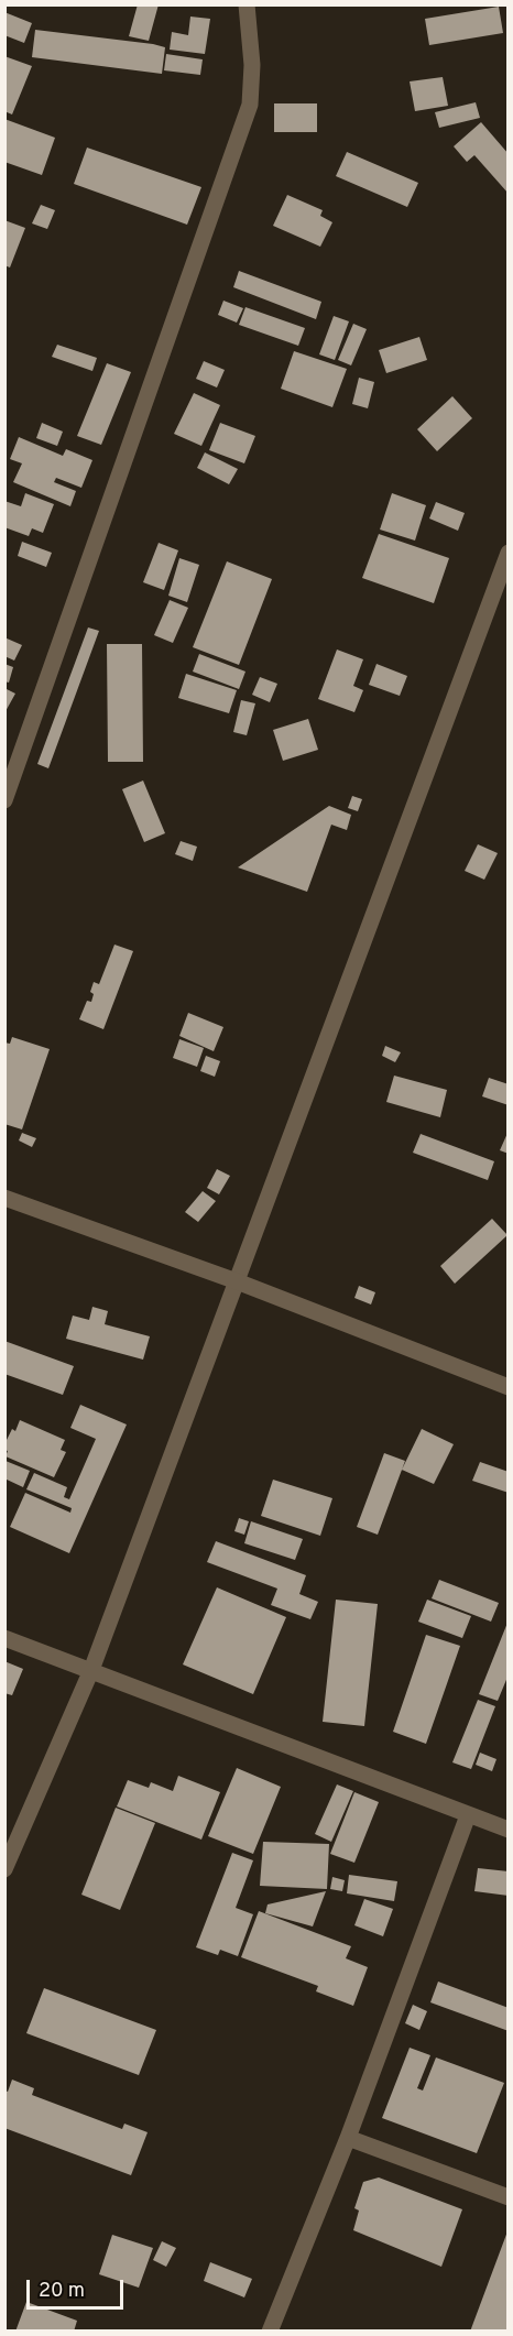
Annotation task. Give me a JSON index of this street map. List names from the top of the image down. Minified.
{"scale_bar":"20 m"}
